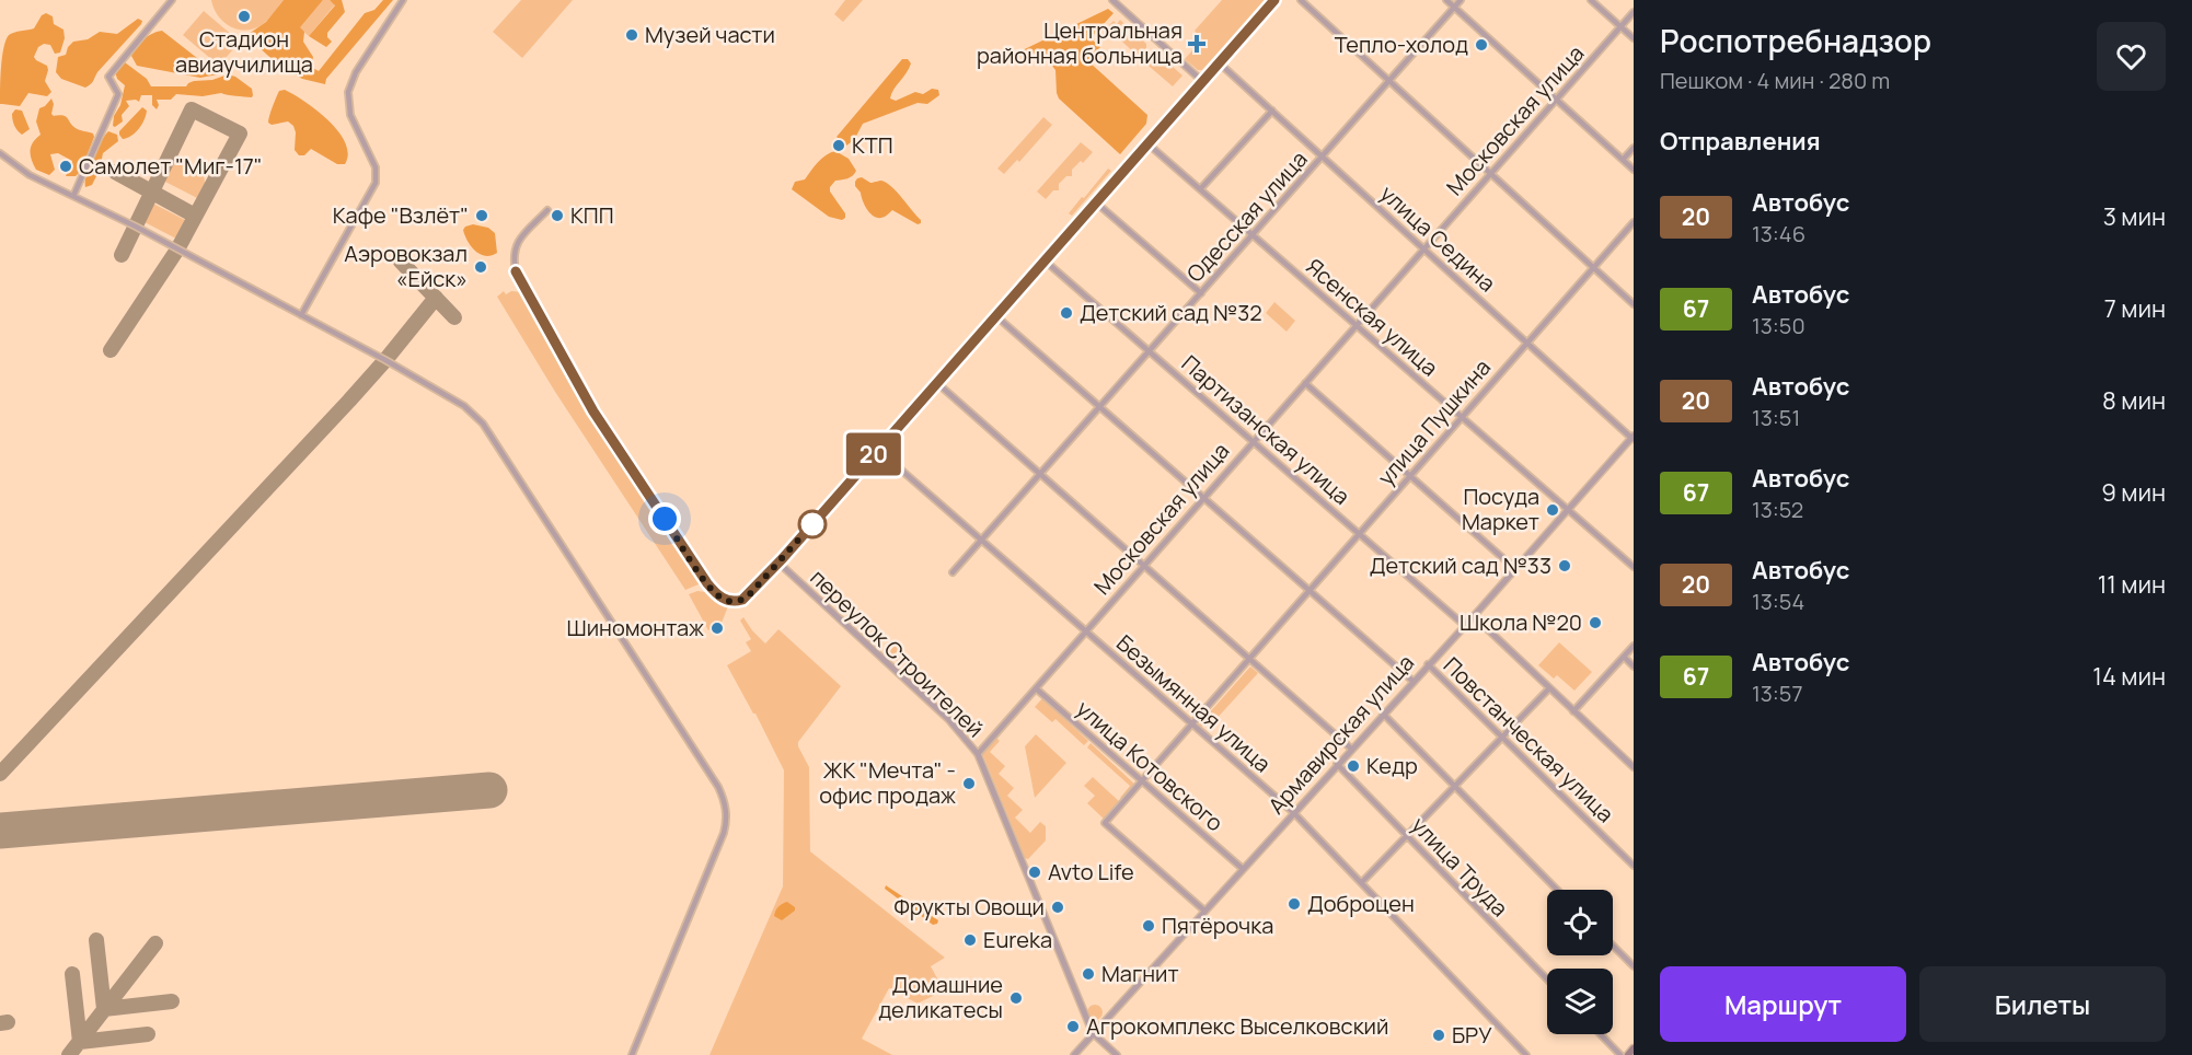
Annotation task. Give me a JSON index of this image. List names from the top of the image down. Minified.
{"streets":{"street":["Московская улица","Одесская улица","улица Седина","Ясенская улица","улица Пушкина","Партизанская улица","переулок Строителей","Безымянная улица","Армавирская улица","Повстанческая улица","улица Котовского","улица Труда"]},"crossings":[["Московская улица","улица Седина"],["Московская улица","Ясенская улица"],["Московская улица","Партизанская улица"],["Московская улица","переулок Строителей"],["Московская улица","Безымянная улица"],["Московская улица","Повстанческая улица"],["Московская улица","улица Котовского"],["Одесская улица","улица Седина"],["Одесская улица","Ясенская улица"],["Одесская улица","Партизанская улица"],["Одесская улица","Безымянная улица"],["Одесская улица","Повстанческая улица"],["улица Седина","улица Пушкина"],["улица Седина","Армавирская улица"],["Ясенская улица","улица Пушкина"],["Ясенская улица","Армавирская улица"],["улица Пушкина","Партизанская улица"],["улица Пушкина","Безымянная улица"],["улица Пушкина","Армавирская улица"],["улица Пушкина","Повстанческая улица"],["улица Пушкина","улица Котовского"],["Партизанская улица","Армавирская улица"],["переулок Строителей","Армавирская улица"],["Безымянная улица","Армавирская улица"],["Армавирская улица","Повстанческая улица"],["Армавирская улица","улица Котовского"],["Армавирская улица","улица Труда"]],"places":{"other":["Стадион авиаучилища","Музей части","Тепло-холод","КТП","Самолет \"Миг-17\"","Кафе \"Взлёт\"","КПП","Аэровокзал «Ейск»","Детский сад №32","Посуда Маркет","Детский сад №33","Школа №20","Шиномонтаж","Кедр","ЖК \"Мечта\" - офис продаж","Avto Life","Доброцен","Фрукты Овощи","Пятёрочка","Eureka","Магнит","Домашние деликатесы","Агрокомплекс Выселковский","БРУ"],"health":["Центральная районная больница"]},"lines":["bus line 20"],"page":{"on_map":"20","heading":[["Роспотребнадзор","Пешком · 4 мин · 280 m"],"Отправления"],"list":[{"mark":"20","name":"Автобус","note":"13:46","value":"3 мин"},{"mark":"67","name":"Автобус","note":"13:50","value":"7 мин"},{"mark":"20","name":"Автобус","note":"13:51","value":"8 мин"},{"mark":"67","name":"Автобус","note":"13:52","value":"9 мин"},{"mark":"20","name":"Автобус","note":"13:54","value":"11 мин"},{"mark":"67","name":"Автобус","note":"13:57","value":"14 мин"}],"buttons":["Маршрут","Билеты"]}}
